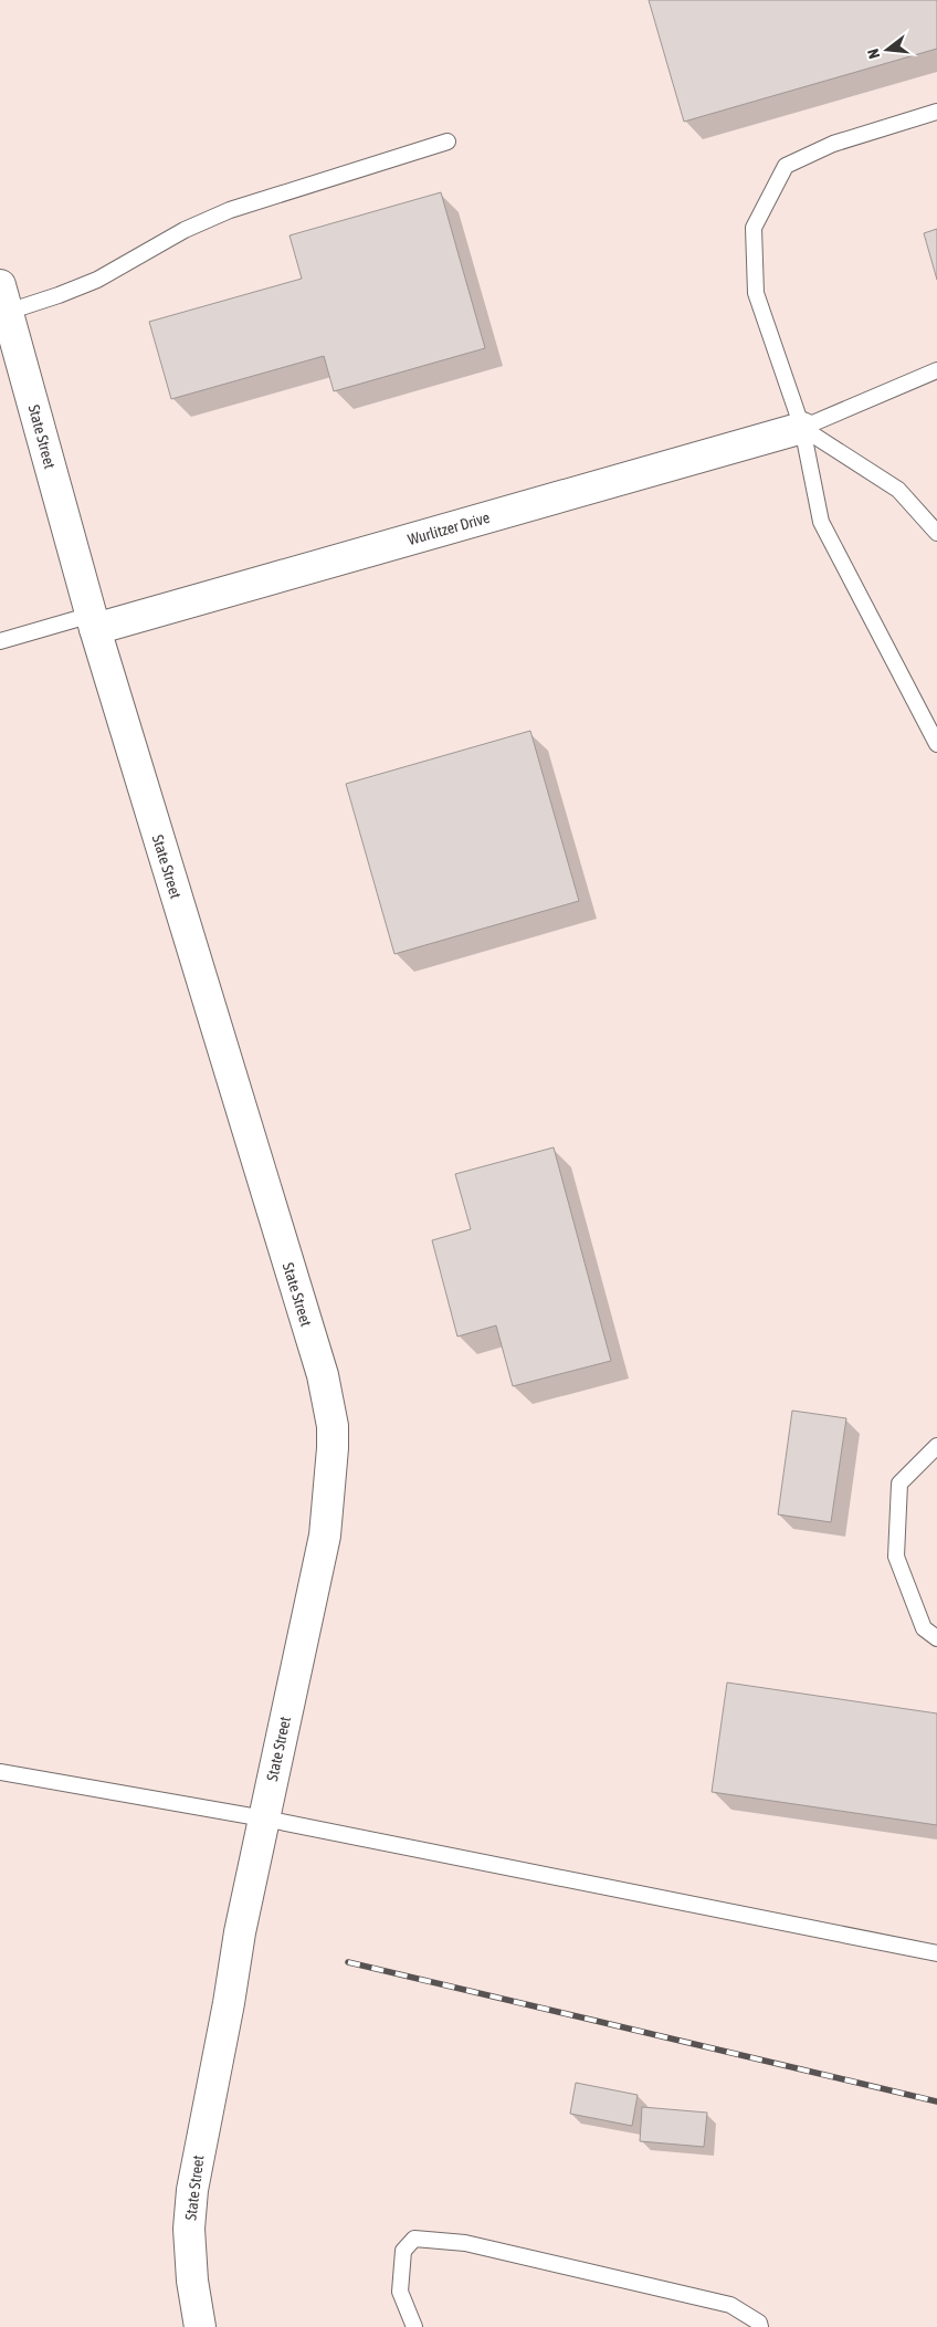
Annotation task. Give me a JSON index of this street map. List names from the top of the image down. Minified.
{"streets":{"street":["State Street","Wurlitzer Drive"]},"crossings":[["State Street","Wurlitzer Drive"]],"north":"left"}
